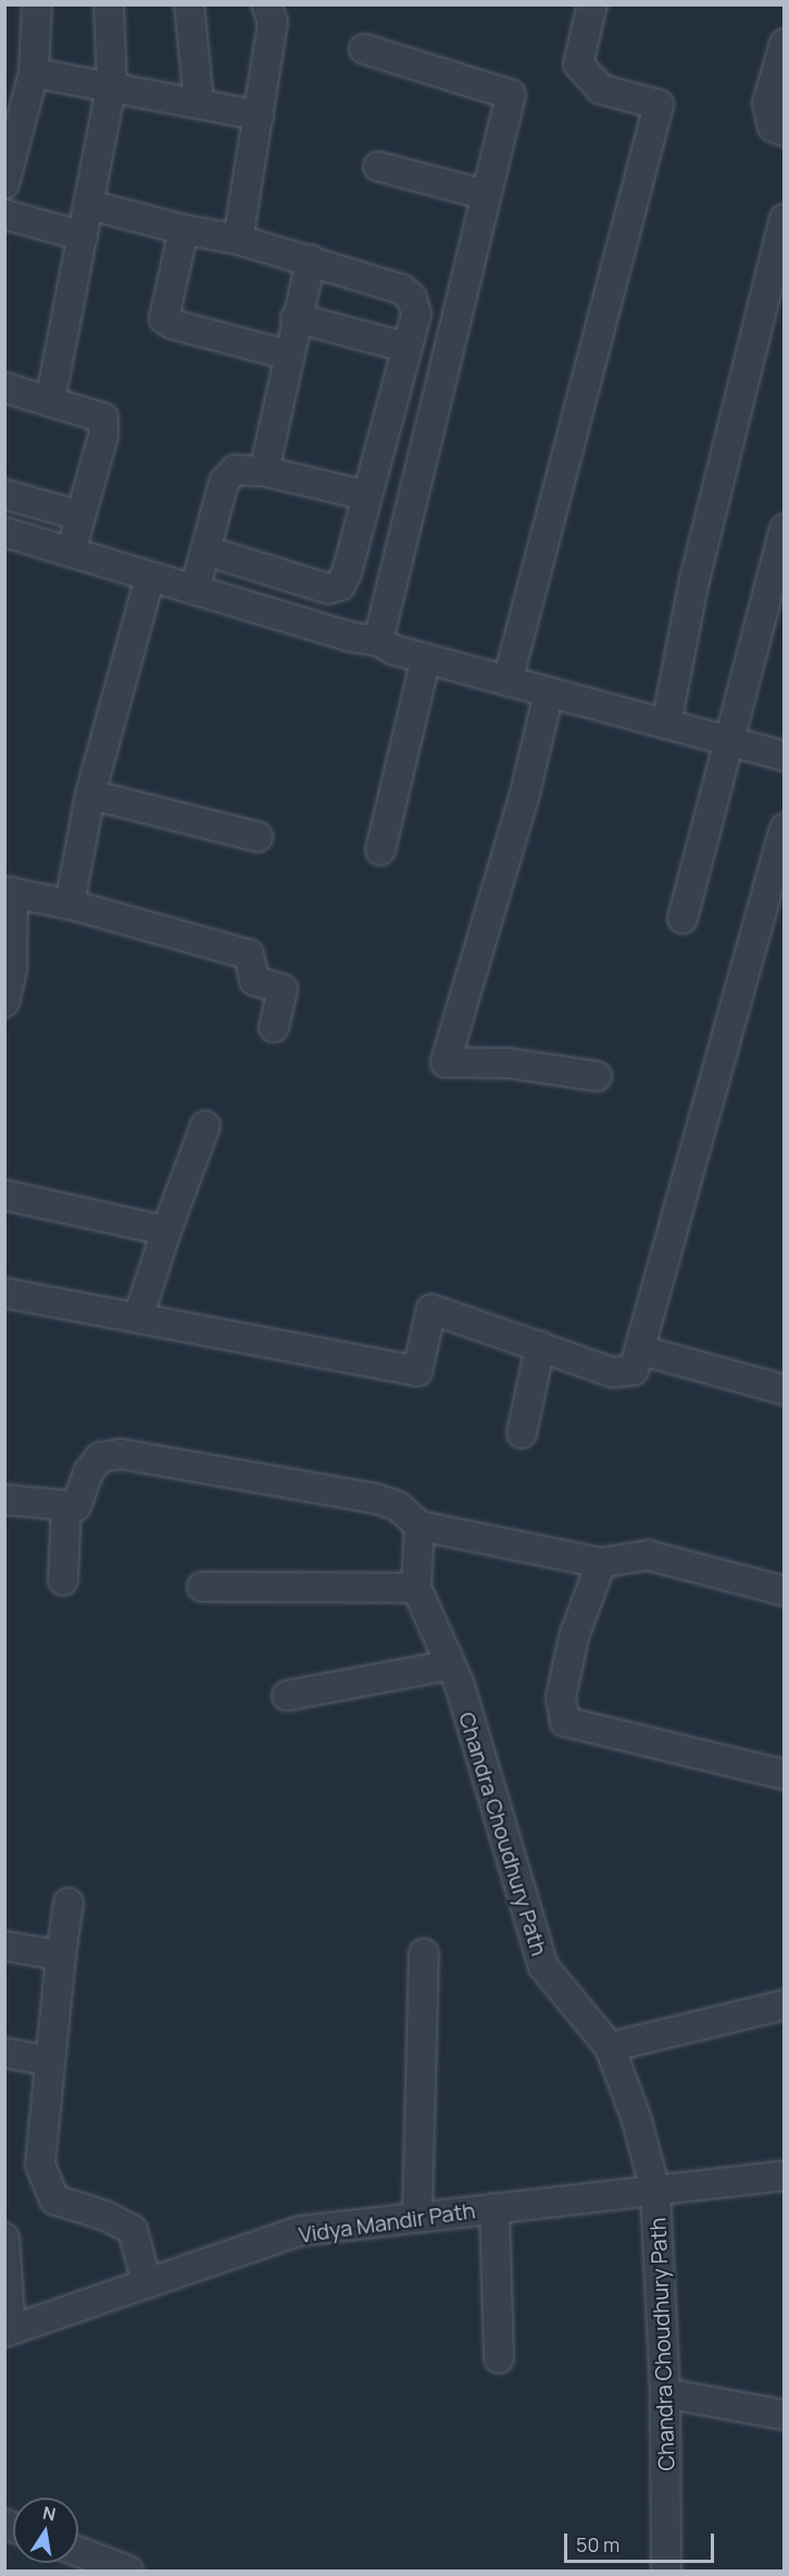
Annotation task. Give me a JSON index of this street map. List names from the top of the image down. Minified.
{"streets":{"street":["Chandra Choudhury Path","Vidya Mandir Path"]},"crossings":[["Chandra Choudhury Path","Vidya Mandir Path"]],"scale_bar":"50 m","north":"top"}
